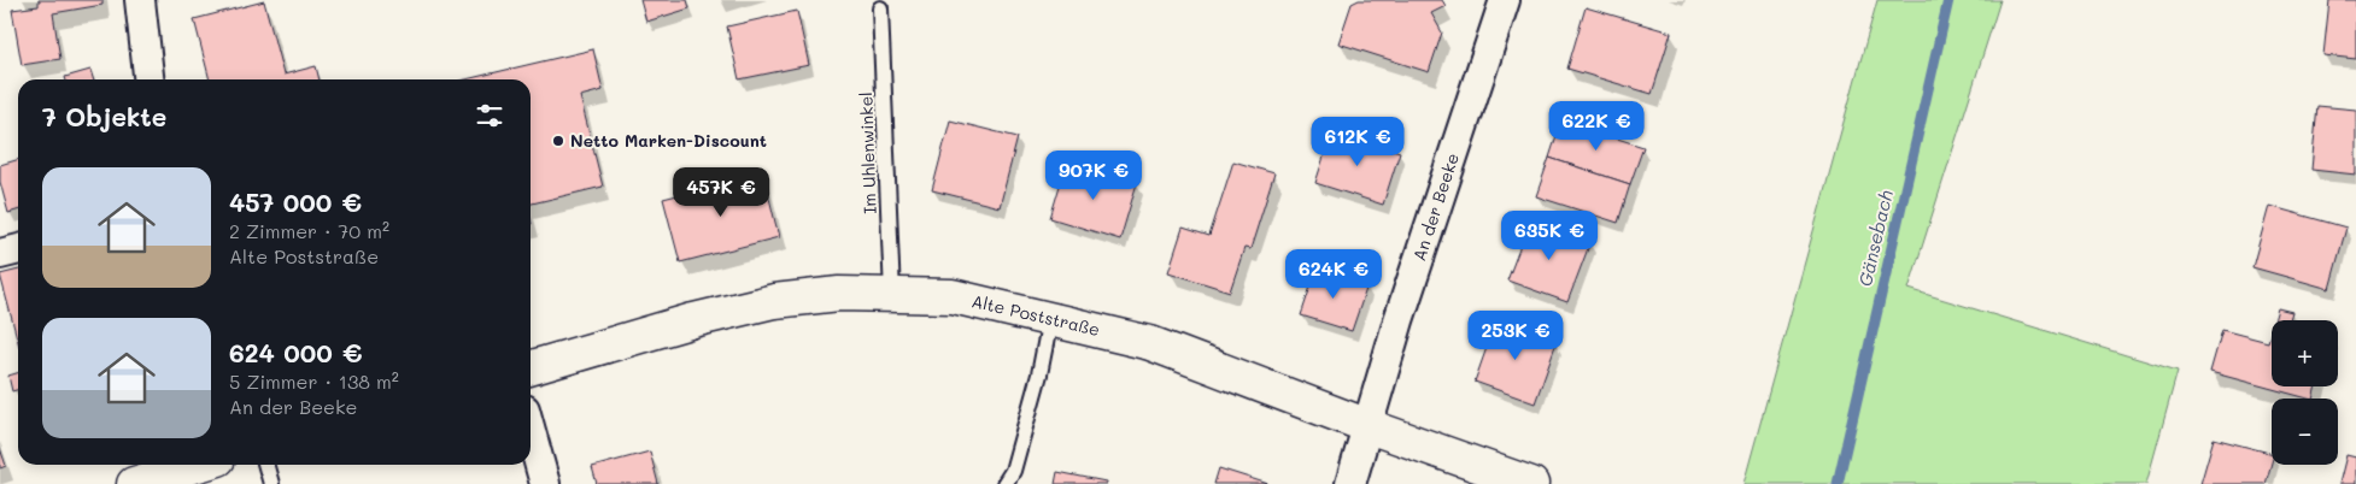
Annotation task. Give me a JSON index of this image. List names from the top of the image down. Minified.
{"streets":{"main road":["Alte Poststraße"],"street":["An der Beeke"],"lane":["Im Uhlenwinkel"]},"crossings":[["Im Uhlenwinkel","Alte Poststraße"],["An der Beeke","Alte Poststraße"]],"water":["Gänsebach"],"places":["Netto Marken-Discount"],"page":{"heading":"7 Objekte","price":["622K €","612K €","907K €","457K €","635K €","624K €","253K €"],"list":[{"name":"457 000 €","note":"2 Zimmer · 70 m² · Alte Poststraße"},{"name":"624 000 €","note":"5 Zimmer · 138 m² · An der Beeke"}],"map_buttons":["+","−"]}}
